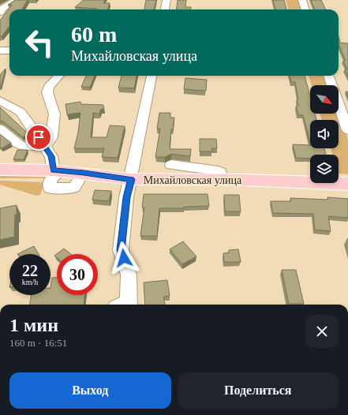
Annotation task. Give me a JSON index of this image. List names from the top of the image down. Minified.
{"streets":{"main road":["Михайловская улица"]},"north":"bottom right","page":{"turn":["60 m","Михайловская улица"],"speed":"22 km/h","limit":"30","heading":["1 мин","160 m · 16:51"],"buttons":["Выход","Поделиться"]}}
